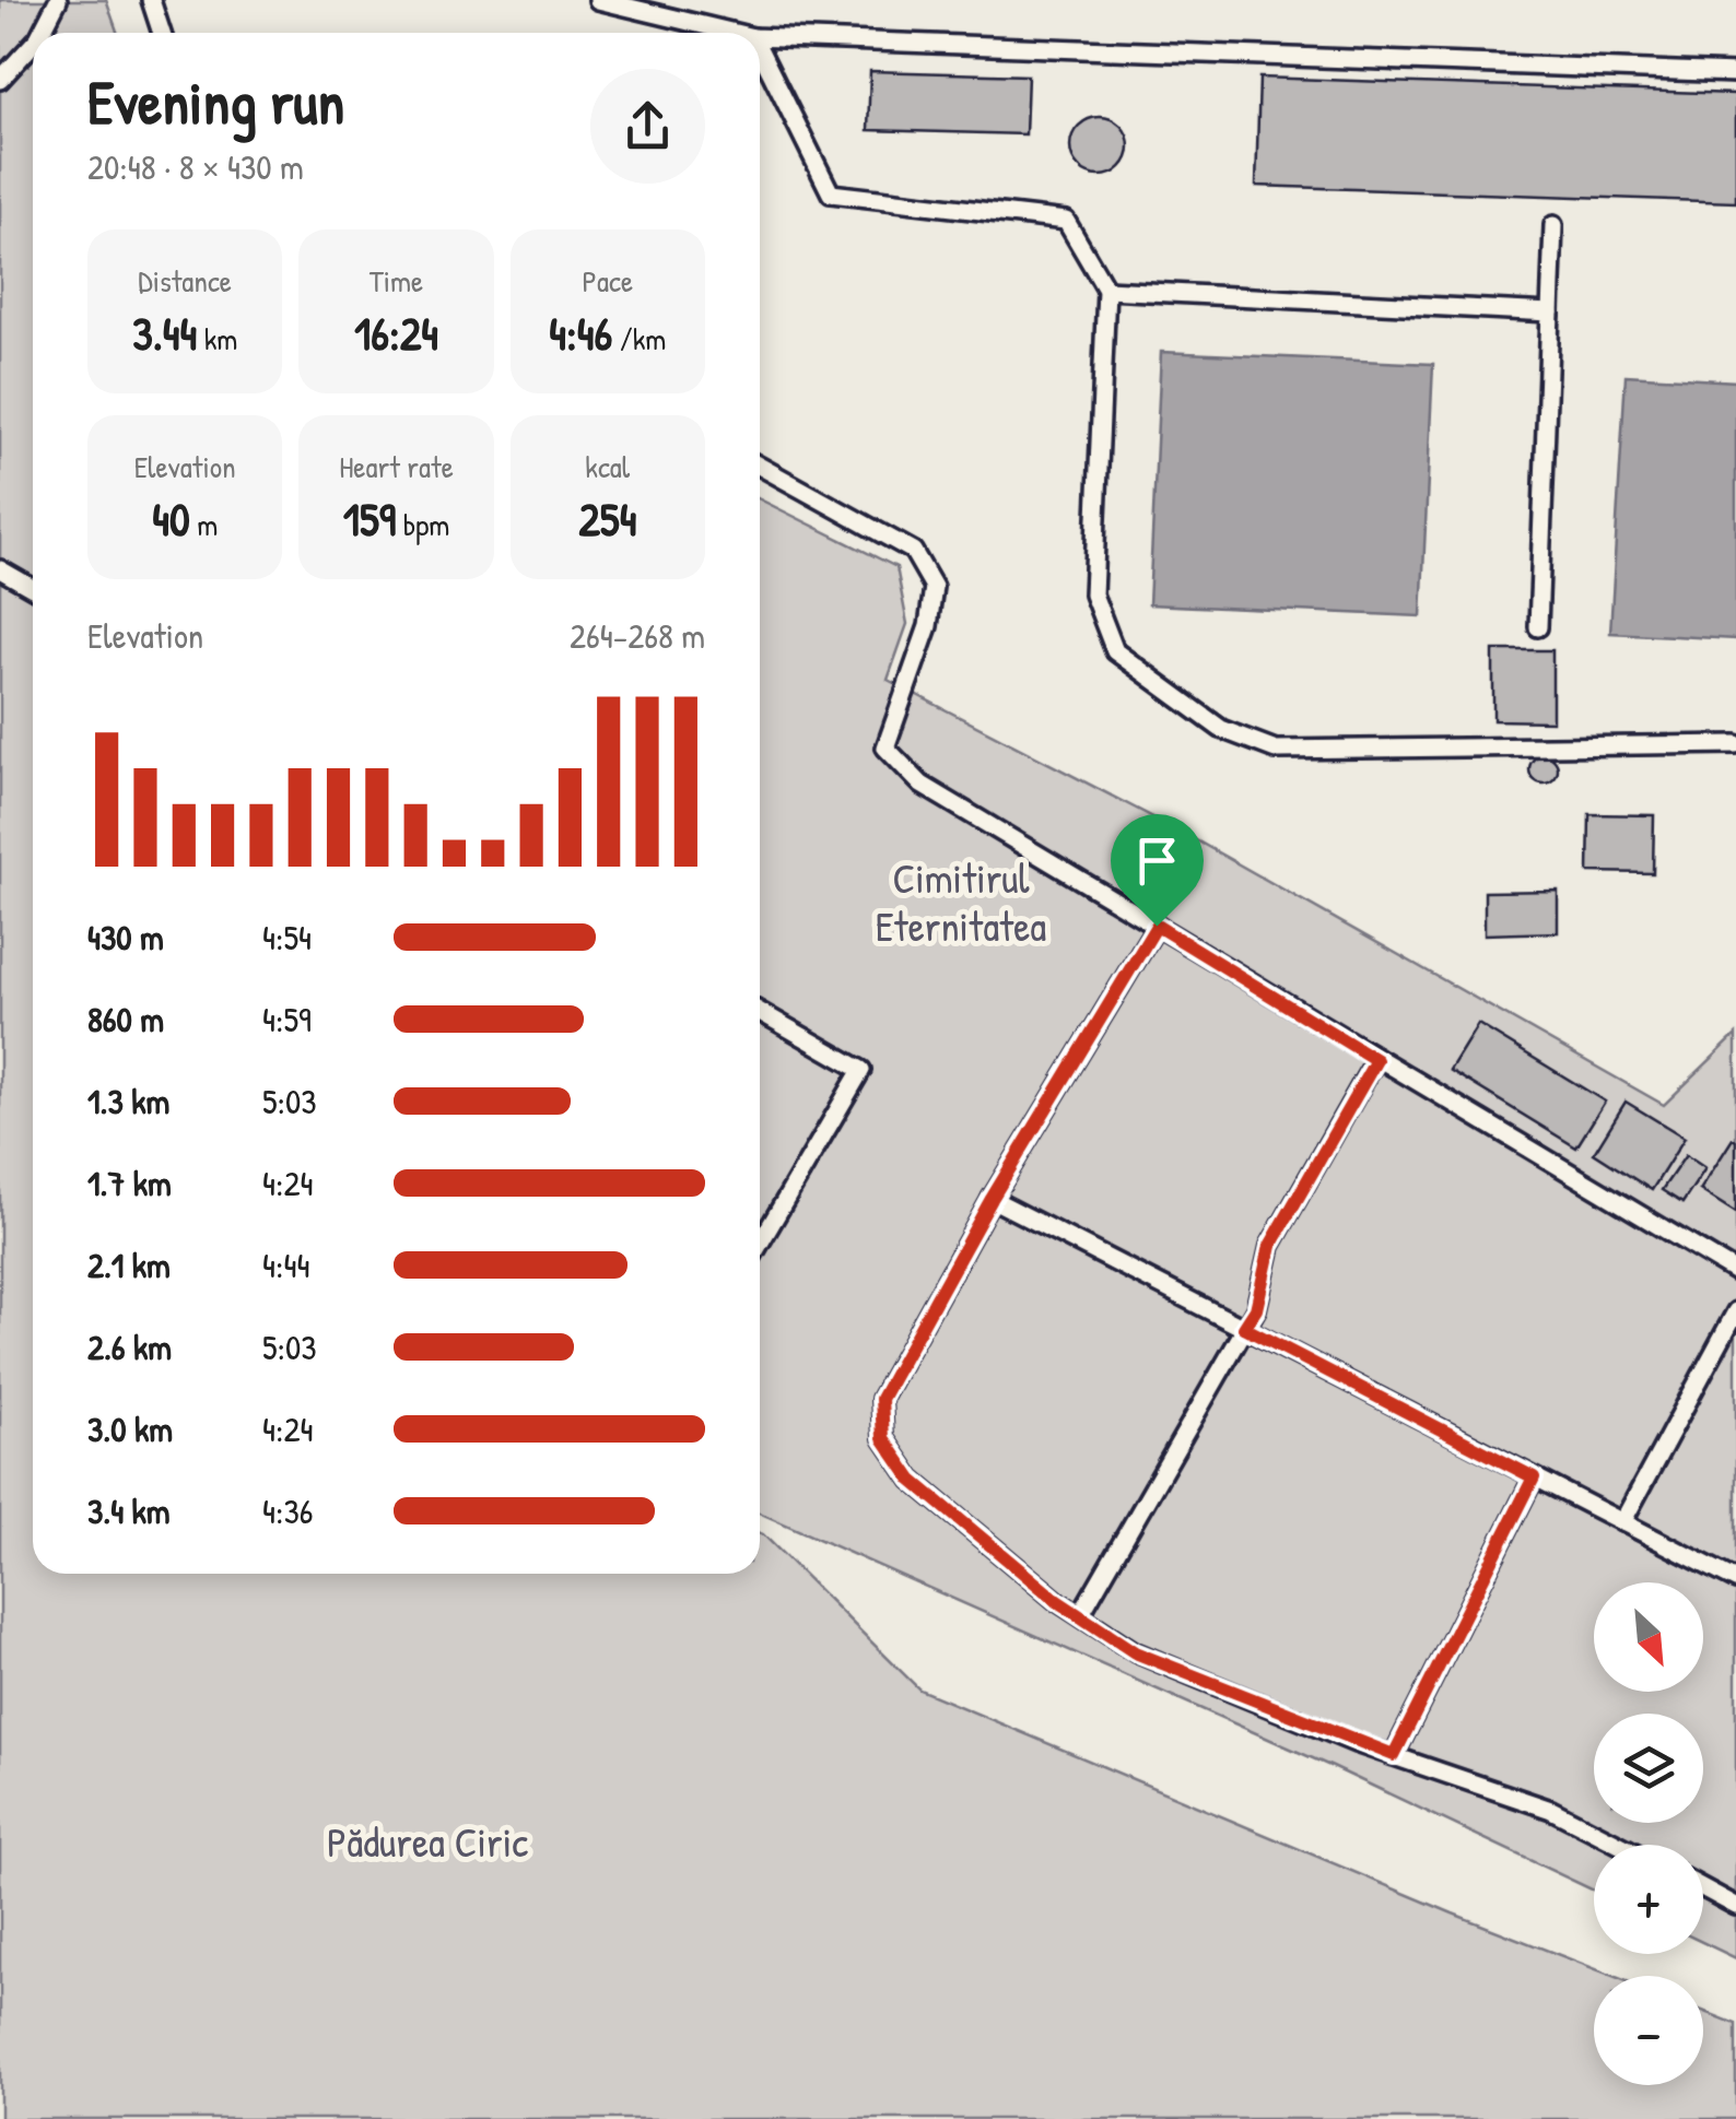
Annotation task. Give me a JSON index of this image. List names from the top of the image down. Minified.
{"parks":["Cimitirul Eternitatea","Pădurea Ciric"],"north":"bottom right","page":{"heading":["Evening run","20:48 · 8 × 430 m"],"stats":[["Distance","3.44 km"],["Time","16:24"],["Pace","4:46 /km"],["Elevation","40 m"],["Heart rate","159 bpm"],["kcal","254"]],"chart":["Elevation","264–268 m"],"list":[{"name":"430 m","note":"4:54"},{"name":"860 m","note":"4:59"},{"name":"1.3 km","note":"5:03"},{"name":"1.7 km","note":"4:24"},{"name":"2.1 km","note":"4:44"},{"name":"2.6 km","note":"5:03"},{"name":"3.0 km","note":"4:24"},{"name":"3.4 km","note":"4:36"}],"map_buttons":["+","−"]}}
